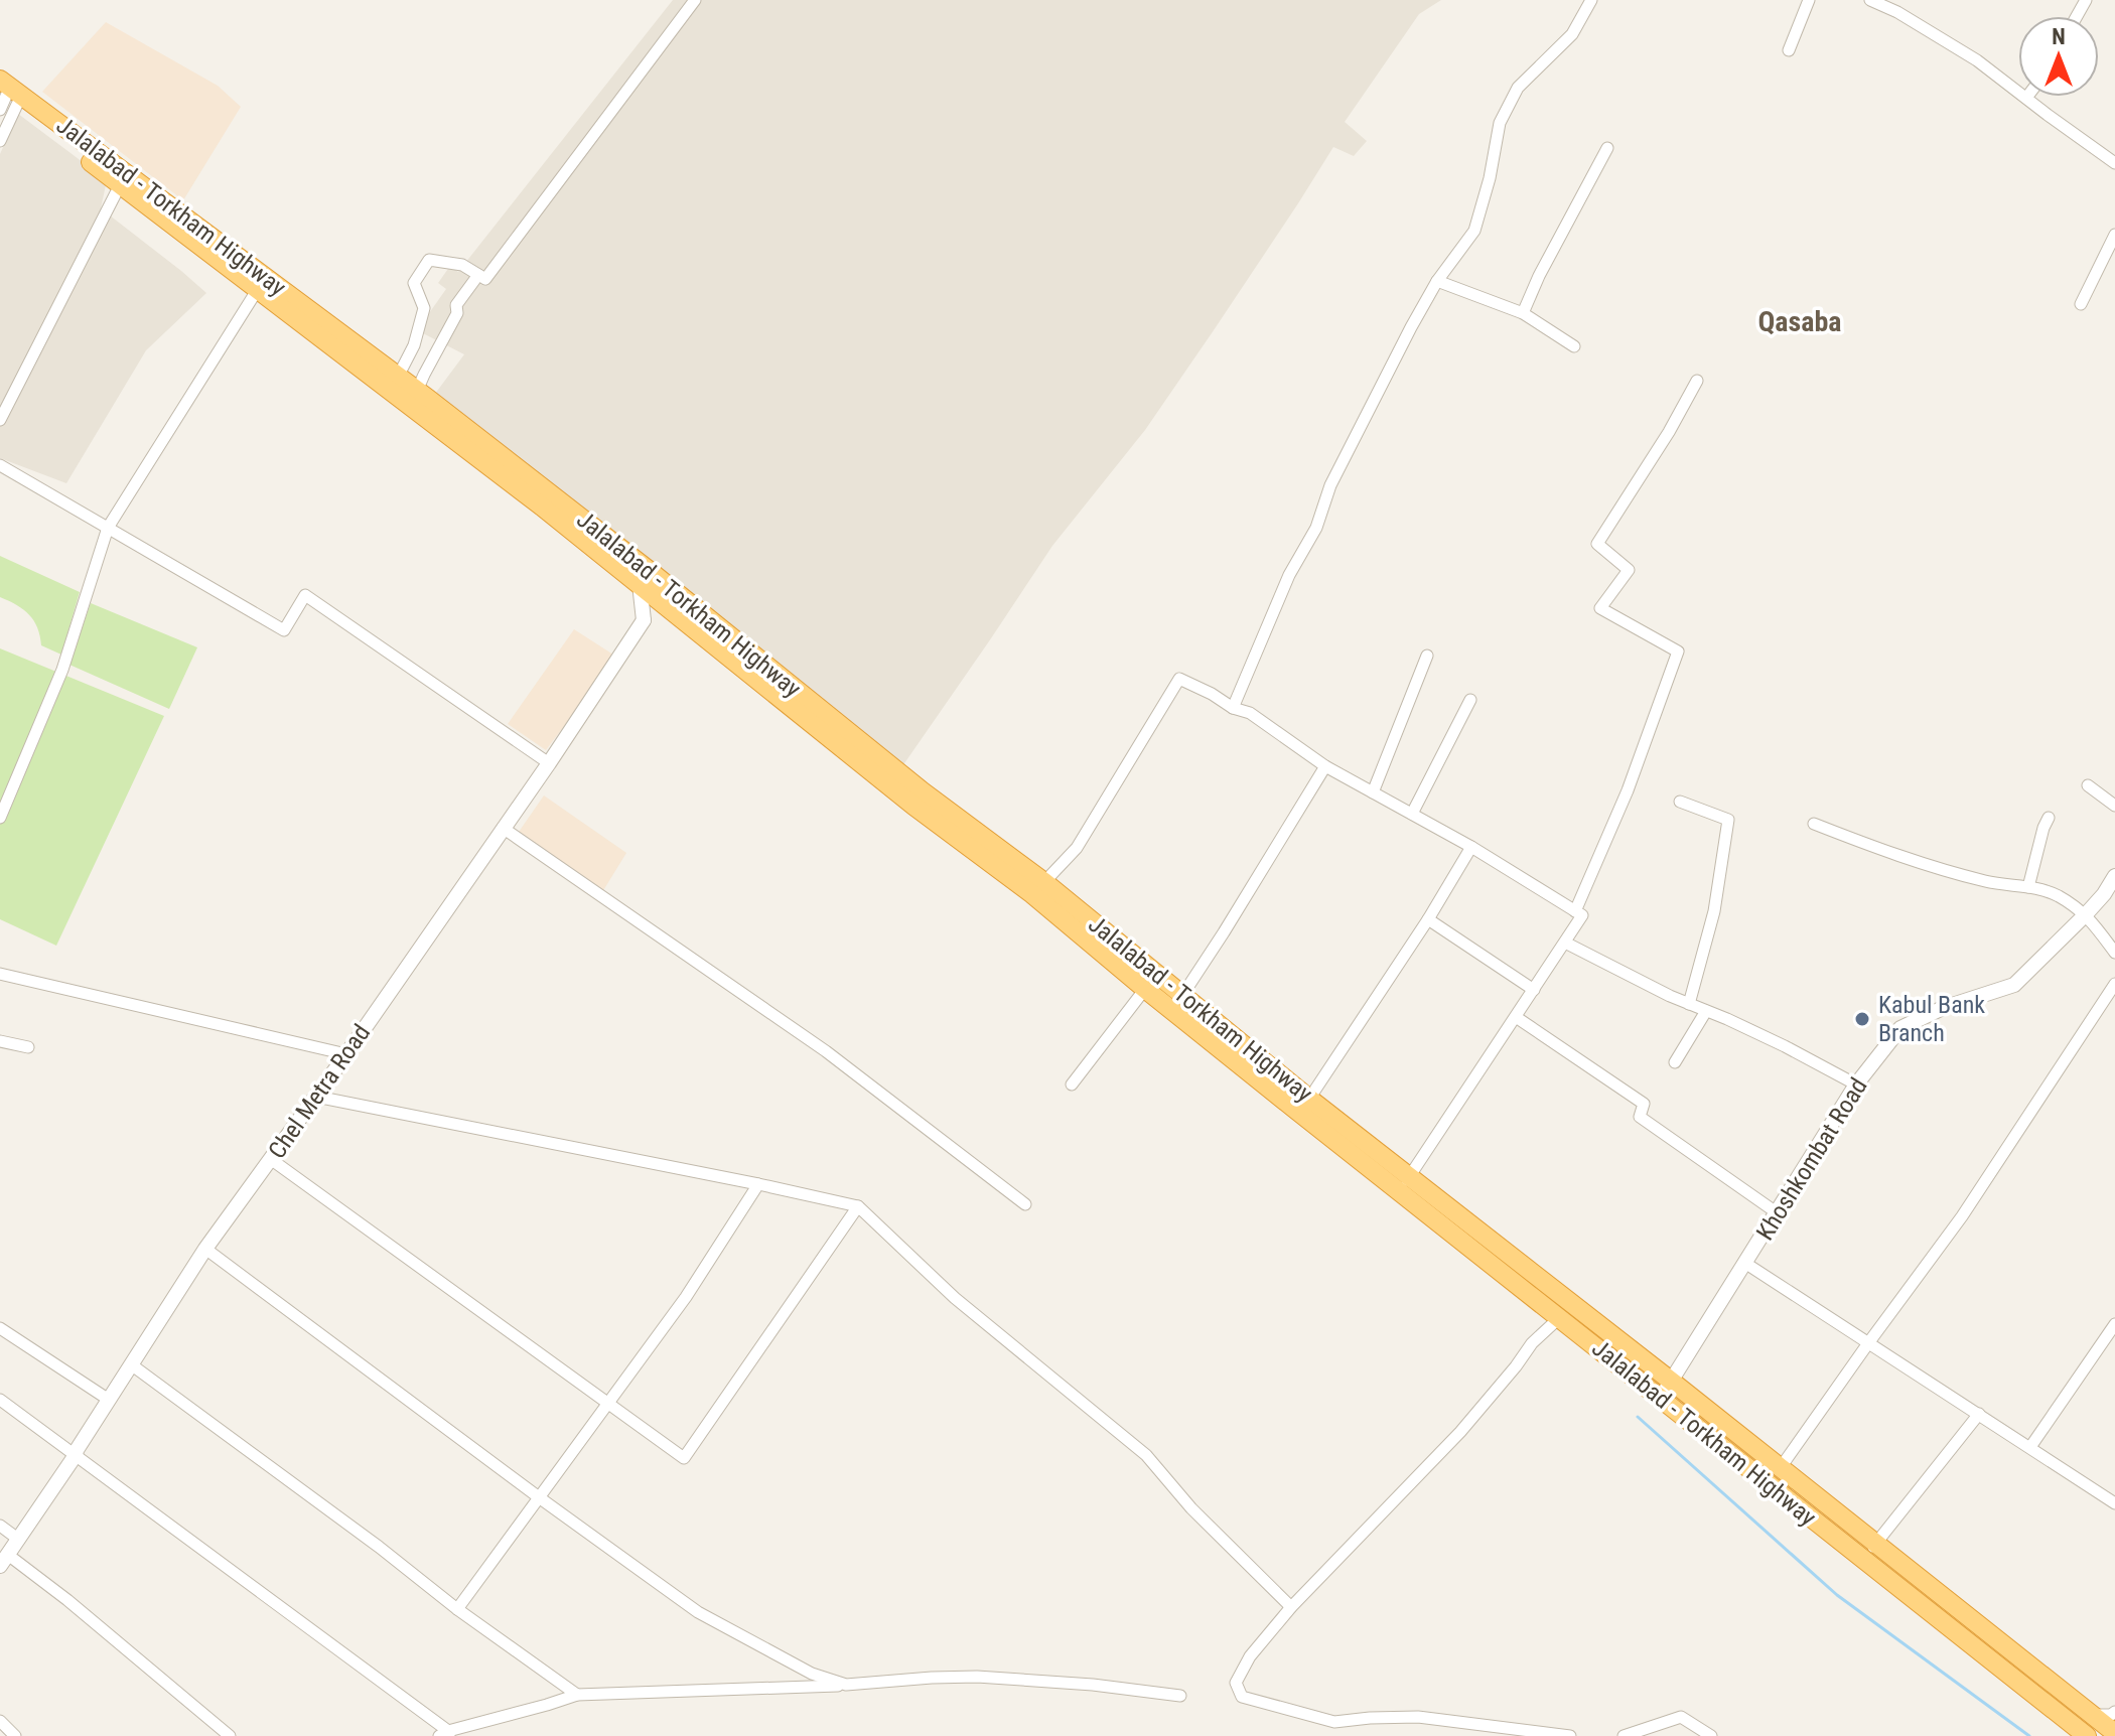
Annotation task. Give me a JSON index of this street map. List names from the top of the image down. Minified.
{"streets":{"highway":["Jalalabad - Torkham Highway"],"street":["Chel Metra Road","Khoshkombat Road"]},"crossings":[["Jalalabad - Torkham Highway","Khoshkombat Road"]],"districts":["Qasaba"],"places":["Kabul Bank Branch"],"north":"top"}
